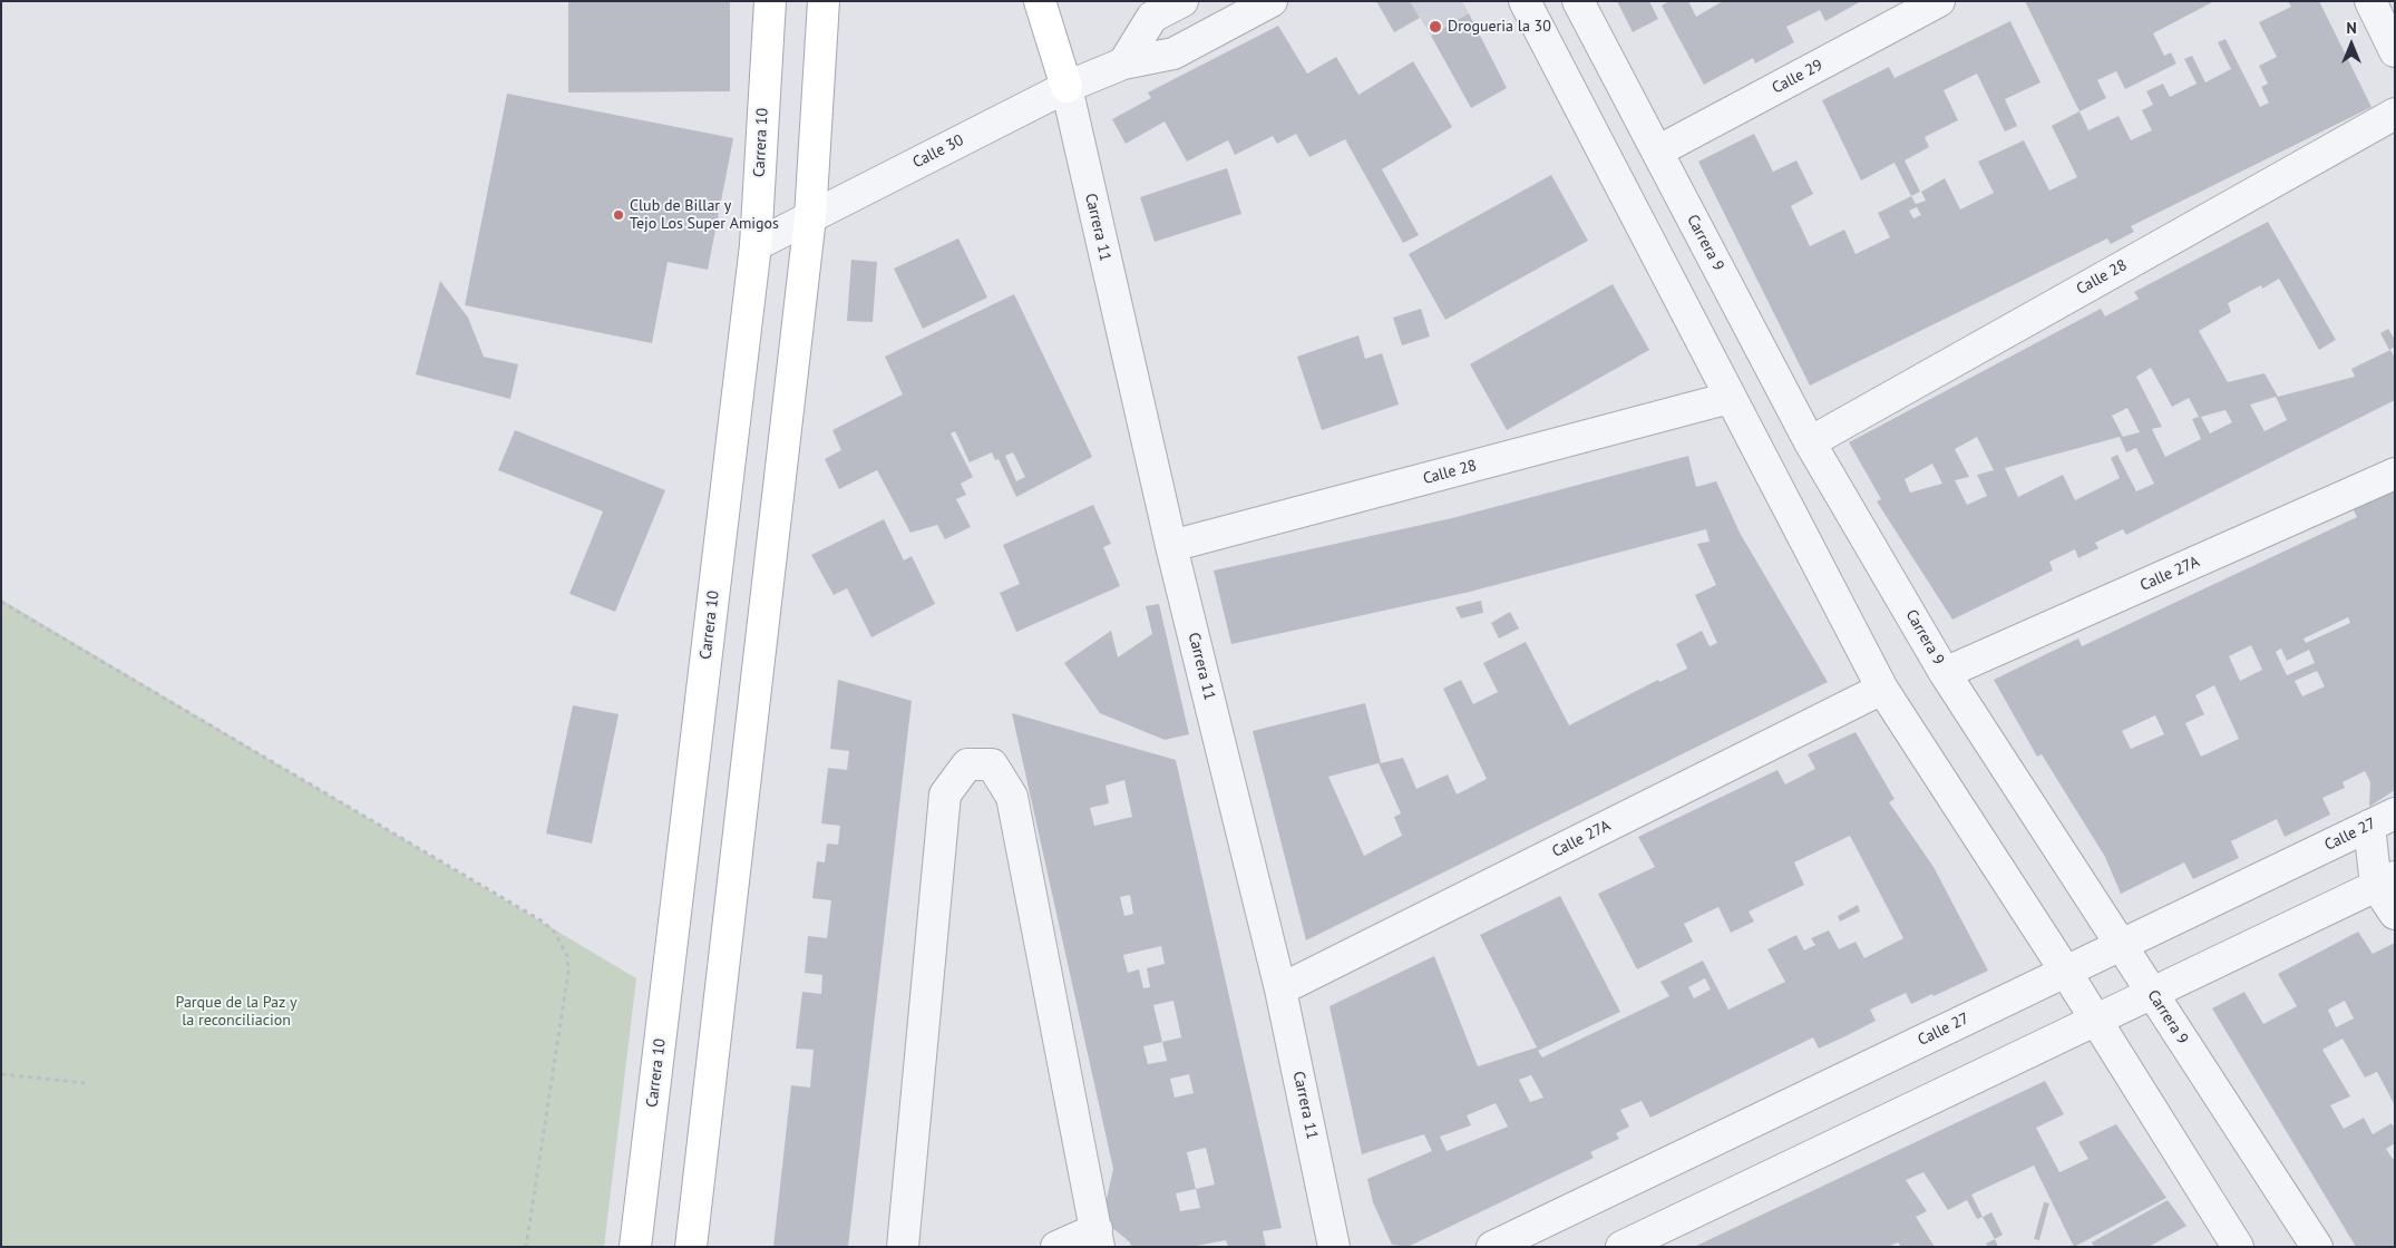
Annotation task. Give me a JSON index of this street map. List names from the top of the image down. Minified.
{"streets":{"main road":["Carrera 10"],"street":["Calle 29","Calle 30","Carrera 11","Carrera 9","Calle 28","Calle 27A","Calle 27"]},"crossings":[["Calle 29","Carrera 9"],["Carrera 10","Calle 30"],["Calle 30","Carrera 11"],["Carrera 11","Calle 28"],["Carrera 11","Calle 27A"],["Carrera 9","Calle 28"],["Carrera 9","Calle 27A"],["Carrera 9","Calle 27"]],"parks":["Parque de la Paz y la reconciliacion"],"places":["Drogueria la 30","Club de Billar y Tejo Los Super Amigos"],"north":"top"}
